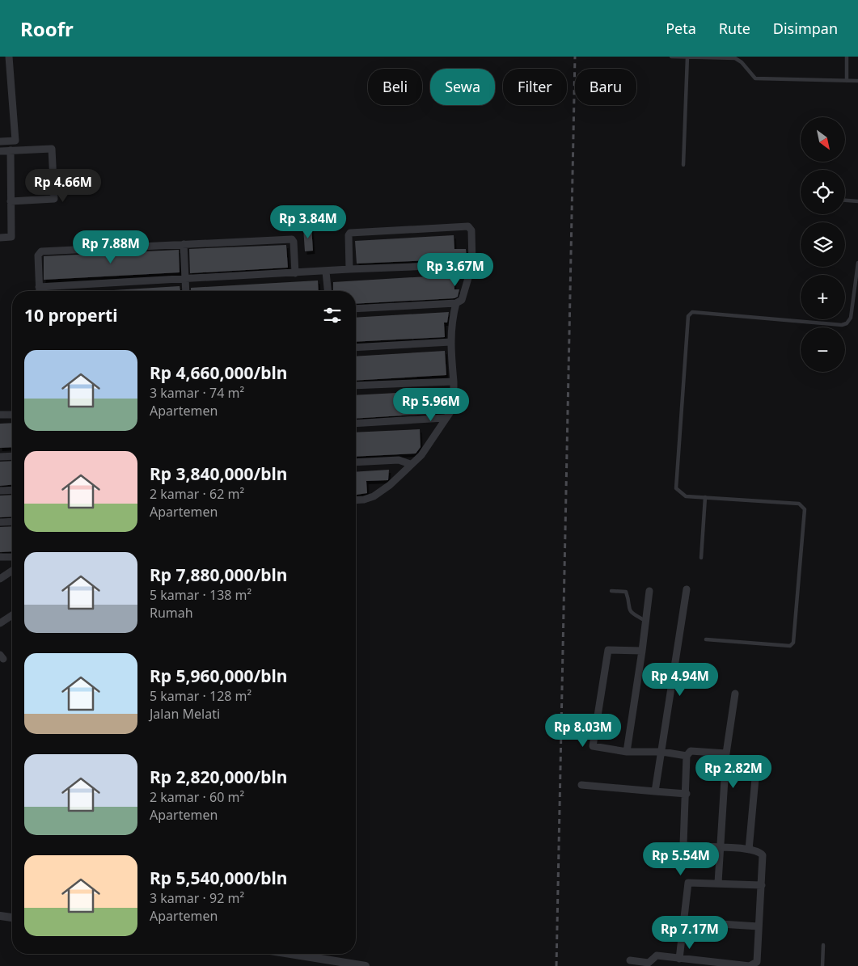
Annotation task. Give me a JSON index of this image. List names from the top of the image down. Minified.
{"north":"bottom right","page":{"header":"Roofr","nav":["Peta","Rute","Disimpan"],"chip":["Beli","Sewa","Filter","Baru"],"map_buttons":["+","−"],"price":["Rp 4.66M","Rp 3.84M","Rp 7.88M","Rp 3.67M","Rp 5.96M","Rp 4.94M","Rp 8.03M","Rp 2.82M","Rp 5.54M","Rp 7.17M"],"heading":"10 properti","list":[{"name":"Rp 4,660,000/bln","note":"3 kamar · 74 m² · Apartemen"},{"name":"Rp 3,840,000/bln","note":"2 kamar · 62 m² · Apartemen"},{"name":"Rp 7,880,000/bln","note":"5 kamar · 138 m² · Rumah"},{"name":"Rp 5,960,000/bln","note":"5 kamar · 128 m² · Jalan Melati"},{"name":"Rp 2,820,000/bln","note":"2 kamar · 60 m² · Apartemen"},{"name":"Rp 5,540,000/bln","note":"3 kamar · 92 m² · Apartemen"}]}}
